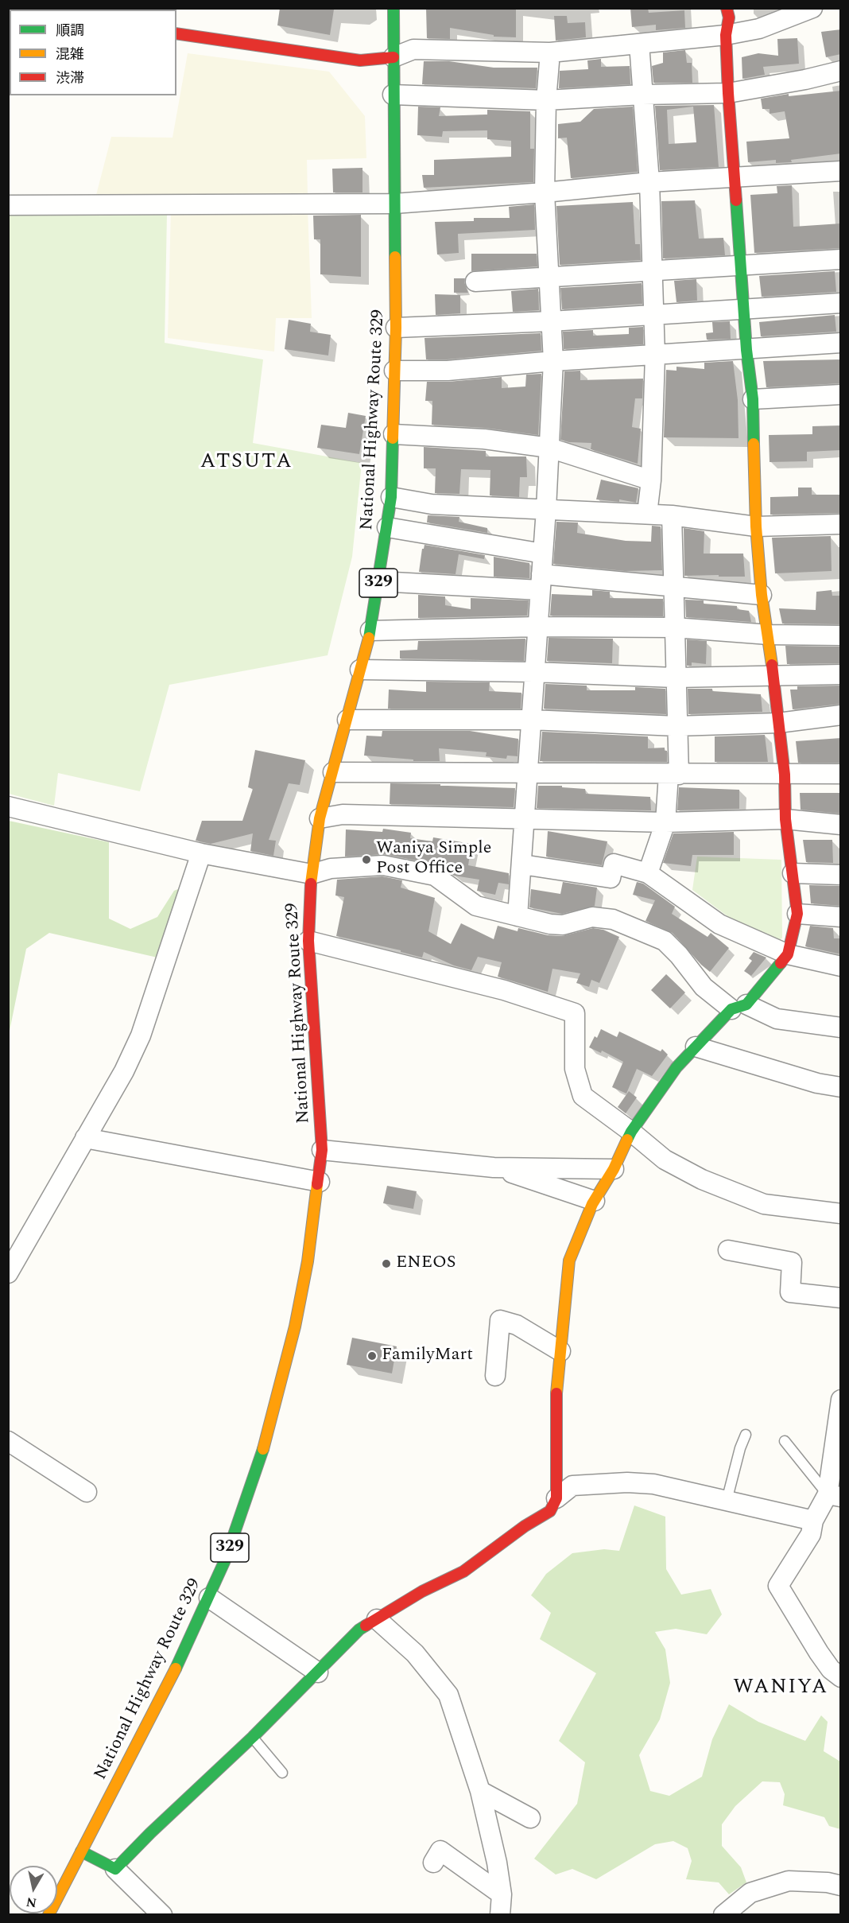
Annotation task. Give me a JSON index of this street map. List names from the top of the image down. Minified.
{"streets":{"main road":["National Highway Route 329","329"]},"districts":["ATSUTA","WANIYA"],"places":["Waniya Simple Post Office","ENEOS","FamilyMart"],"legend":["順調","混雑","渋滞"],"north":"bottom"}
